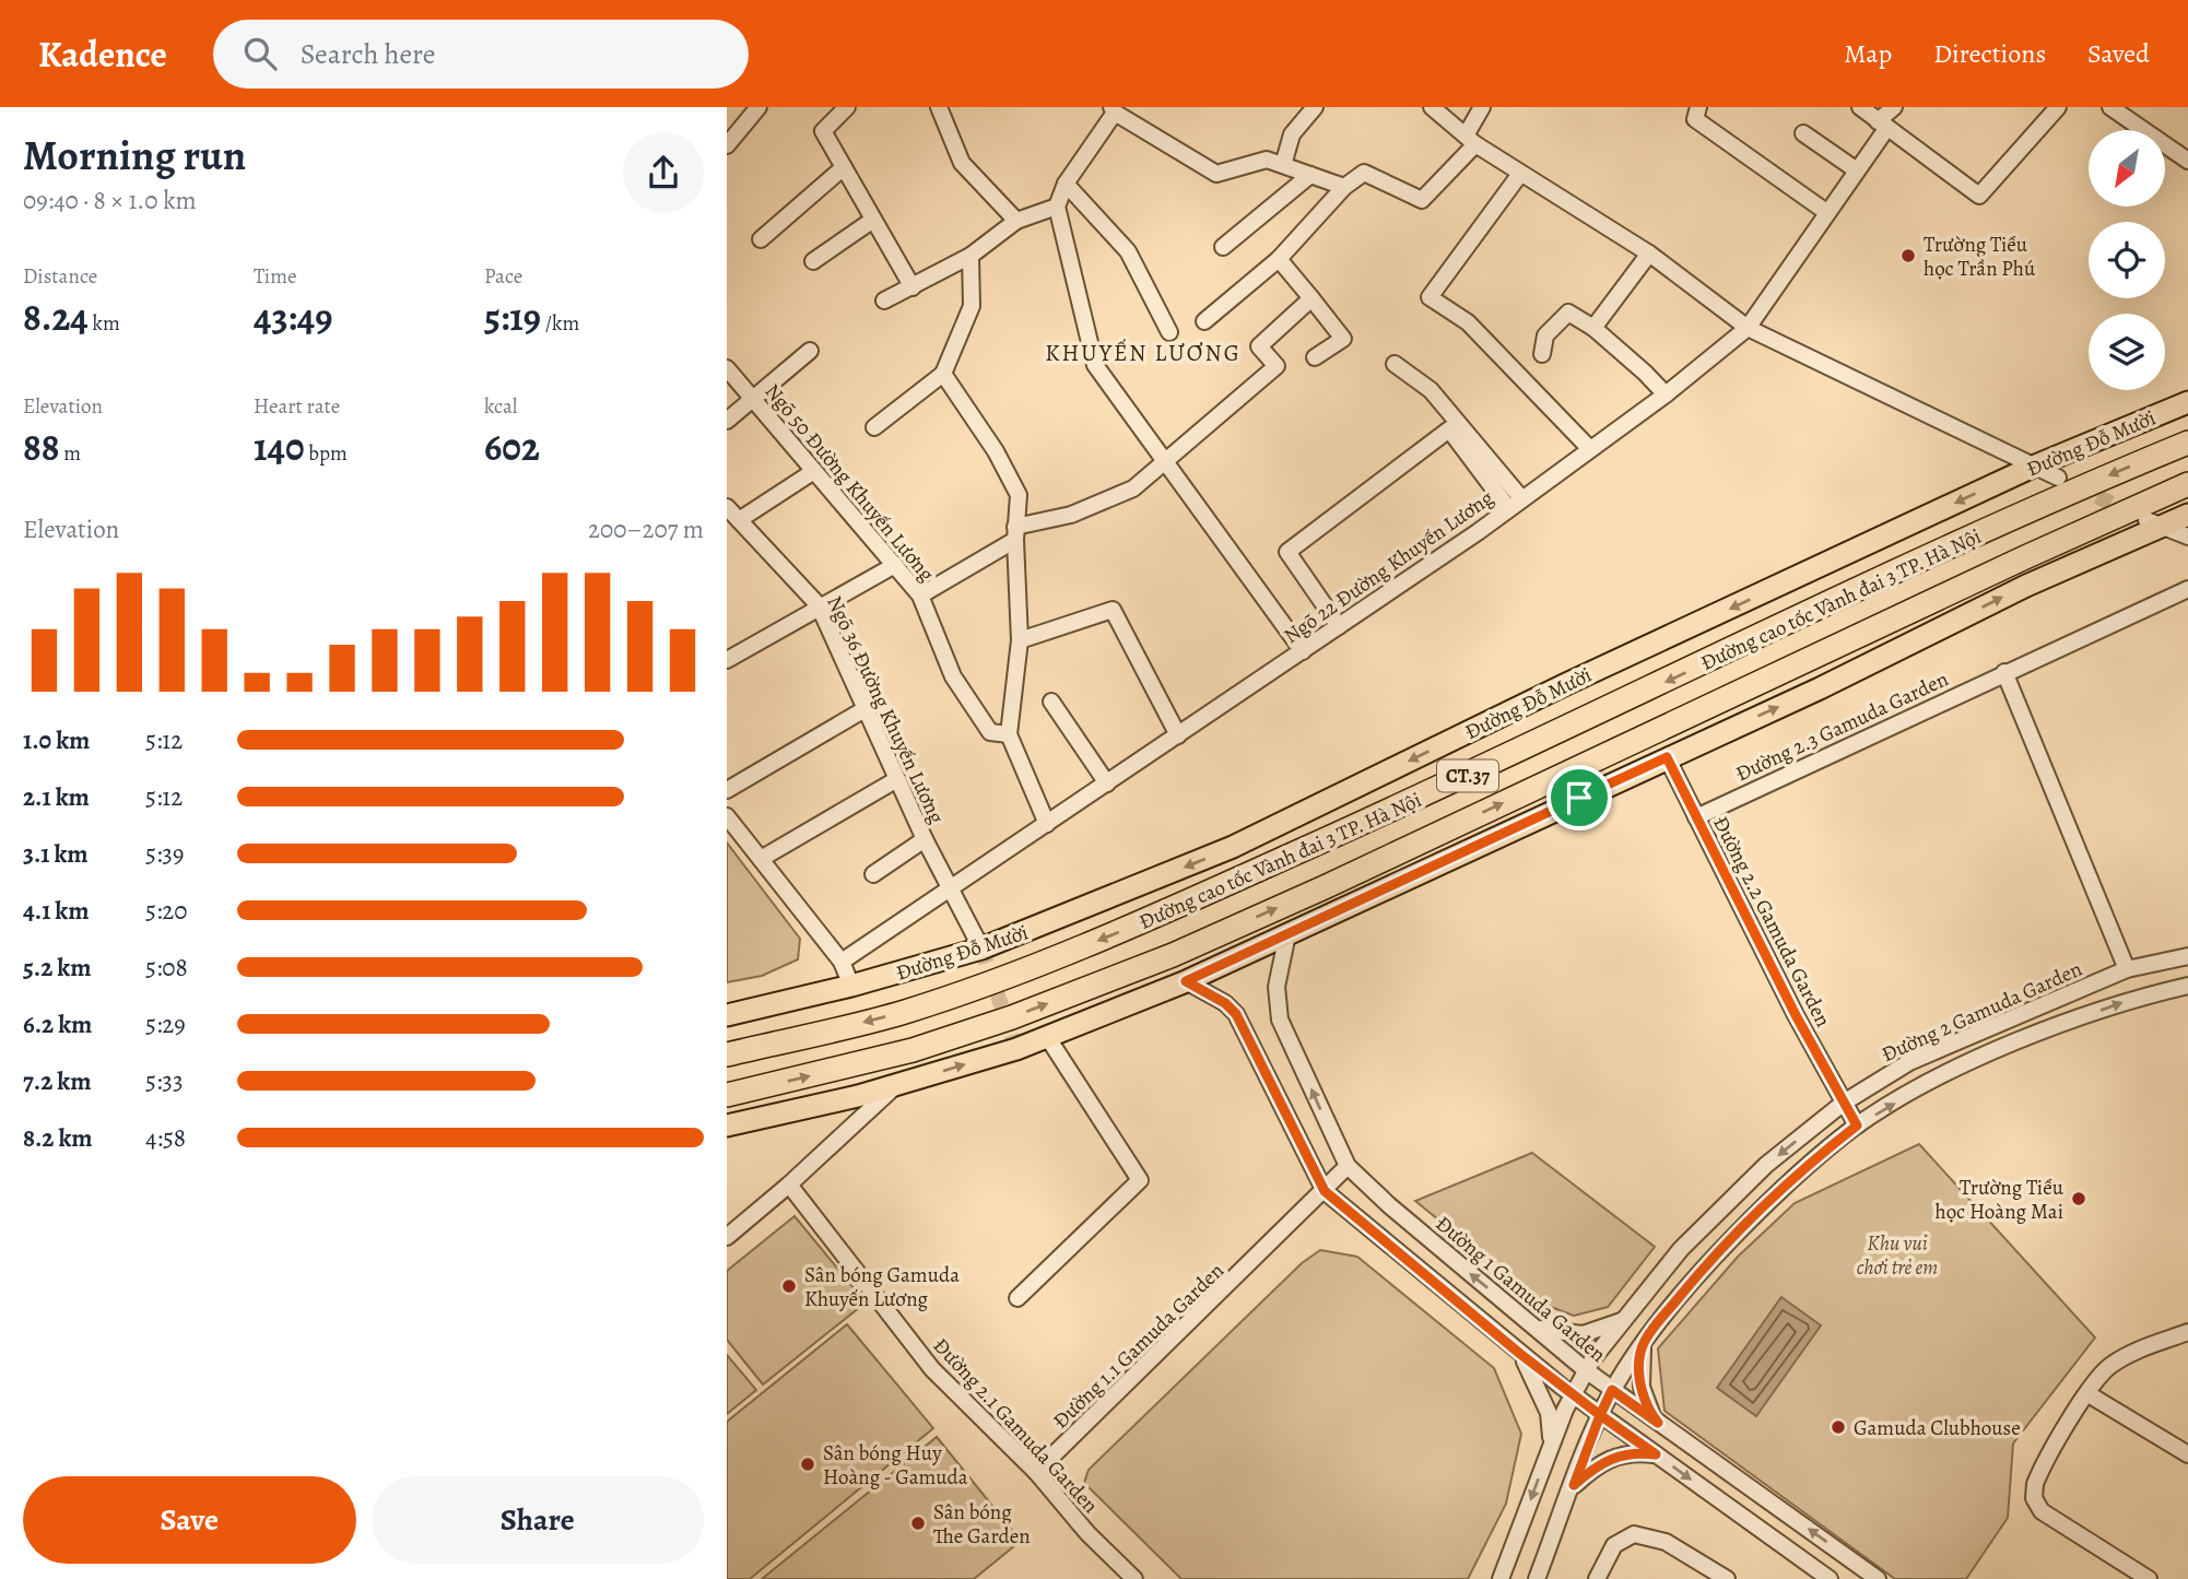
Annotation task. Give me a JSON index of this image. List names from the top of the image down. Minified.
{"streets":{"highway":["Đường cao tốc Vành đai 3 TP. Hà Nội","CT.37"],"main road":["Đường Đỗ Mười"],"street":["Ngõ 50 Đường Khuyến Lương","Ngõ 22 Đường Khuyến Lương","Ngõ 36 Đường Khuyến Lương","Đường 2.3 Gamuda Garden","Đường 2.2 Gamuda Garden","Đường 2 Gamuda Garden","Đường 1 Gamuda Garden","Đường 1.1 Gamuda Garden","Đường 2.1 Gamuda Garden"]},"crossings":[["Đường Đỗ Mười","Ngõ 36 Đường Khuyến Lương"],["Ngõ 22 Đường Khuyến Lương","Ngõ 36 Đường Khuyến Lương"],["Đường 2.3 Gamuda Garden","Đường 2.2 Gamuda Garden"],["Đường 2.2 Gamuda Garden","Đường 2 Gamuda Garden"],["Đường 2 Gamuda Garden","Đường 1 Gamuda Garden"],["Đường 1 Gamuda Garden","Đường 1.1 Gamuda Garden"],["Đường 1.1 Gamuda Garden","Đường 2.1 Gamuda Garden"]],"districts":["KHUYẾN LƯƠNG"],"parks":["Khu vui chơi trẻ em"],"places":["Trường Tiểu học Trần Phú","Trường Tiểu học Hoàng Mai","Sân bóng Gamuda Khuyến Lương","Gamuda Clubhouse","Sân bóng Huy Hoàng - Gamuda","Sân bóng The Garden"],"north":"bottom left","page":{"header":"Kadence","search":"Search here","nav":["Map","Directions","Saved"],"heading":["Morning run","09:40 · 8 × 1.0 km"],"stats":[["Distance","8.24 km"],["Time","43:49"],["Pace","5:19 /km"],["Elevation","88 m"],["Heart rate","140 bpm"],["kcal","602"]],"chart":["Elevation","200–207 m"],"list":[{"name":"1.0 km","note":"5:12"},{"name":"2.1 km","note":"5:12"},{"name":"3.1 km","note":"5:39"},{"name":"4.1 km","note":"5:20"},{"name":"5.2 km","note":"5:08"},{"name":"6.2 km","note":"5:29"},{"name":"7.2 km","note":"5:33"},{"name":"8.2 km","note":"4:58"}],"buttons":["Save","Share"]}}
